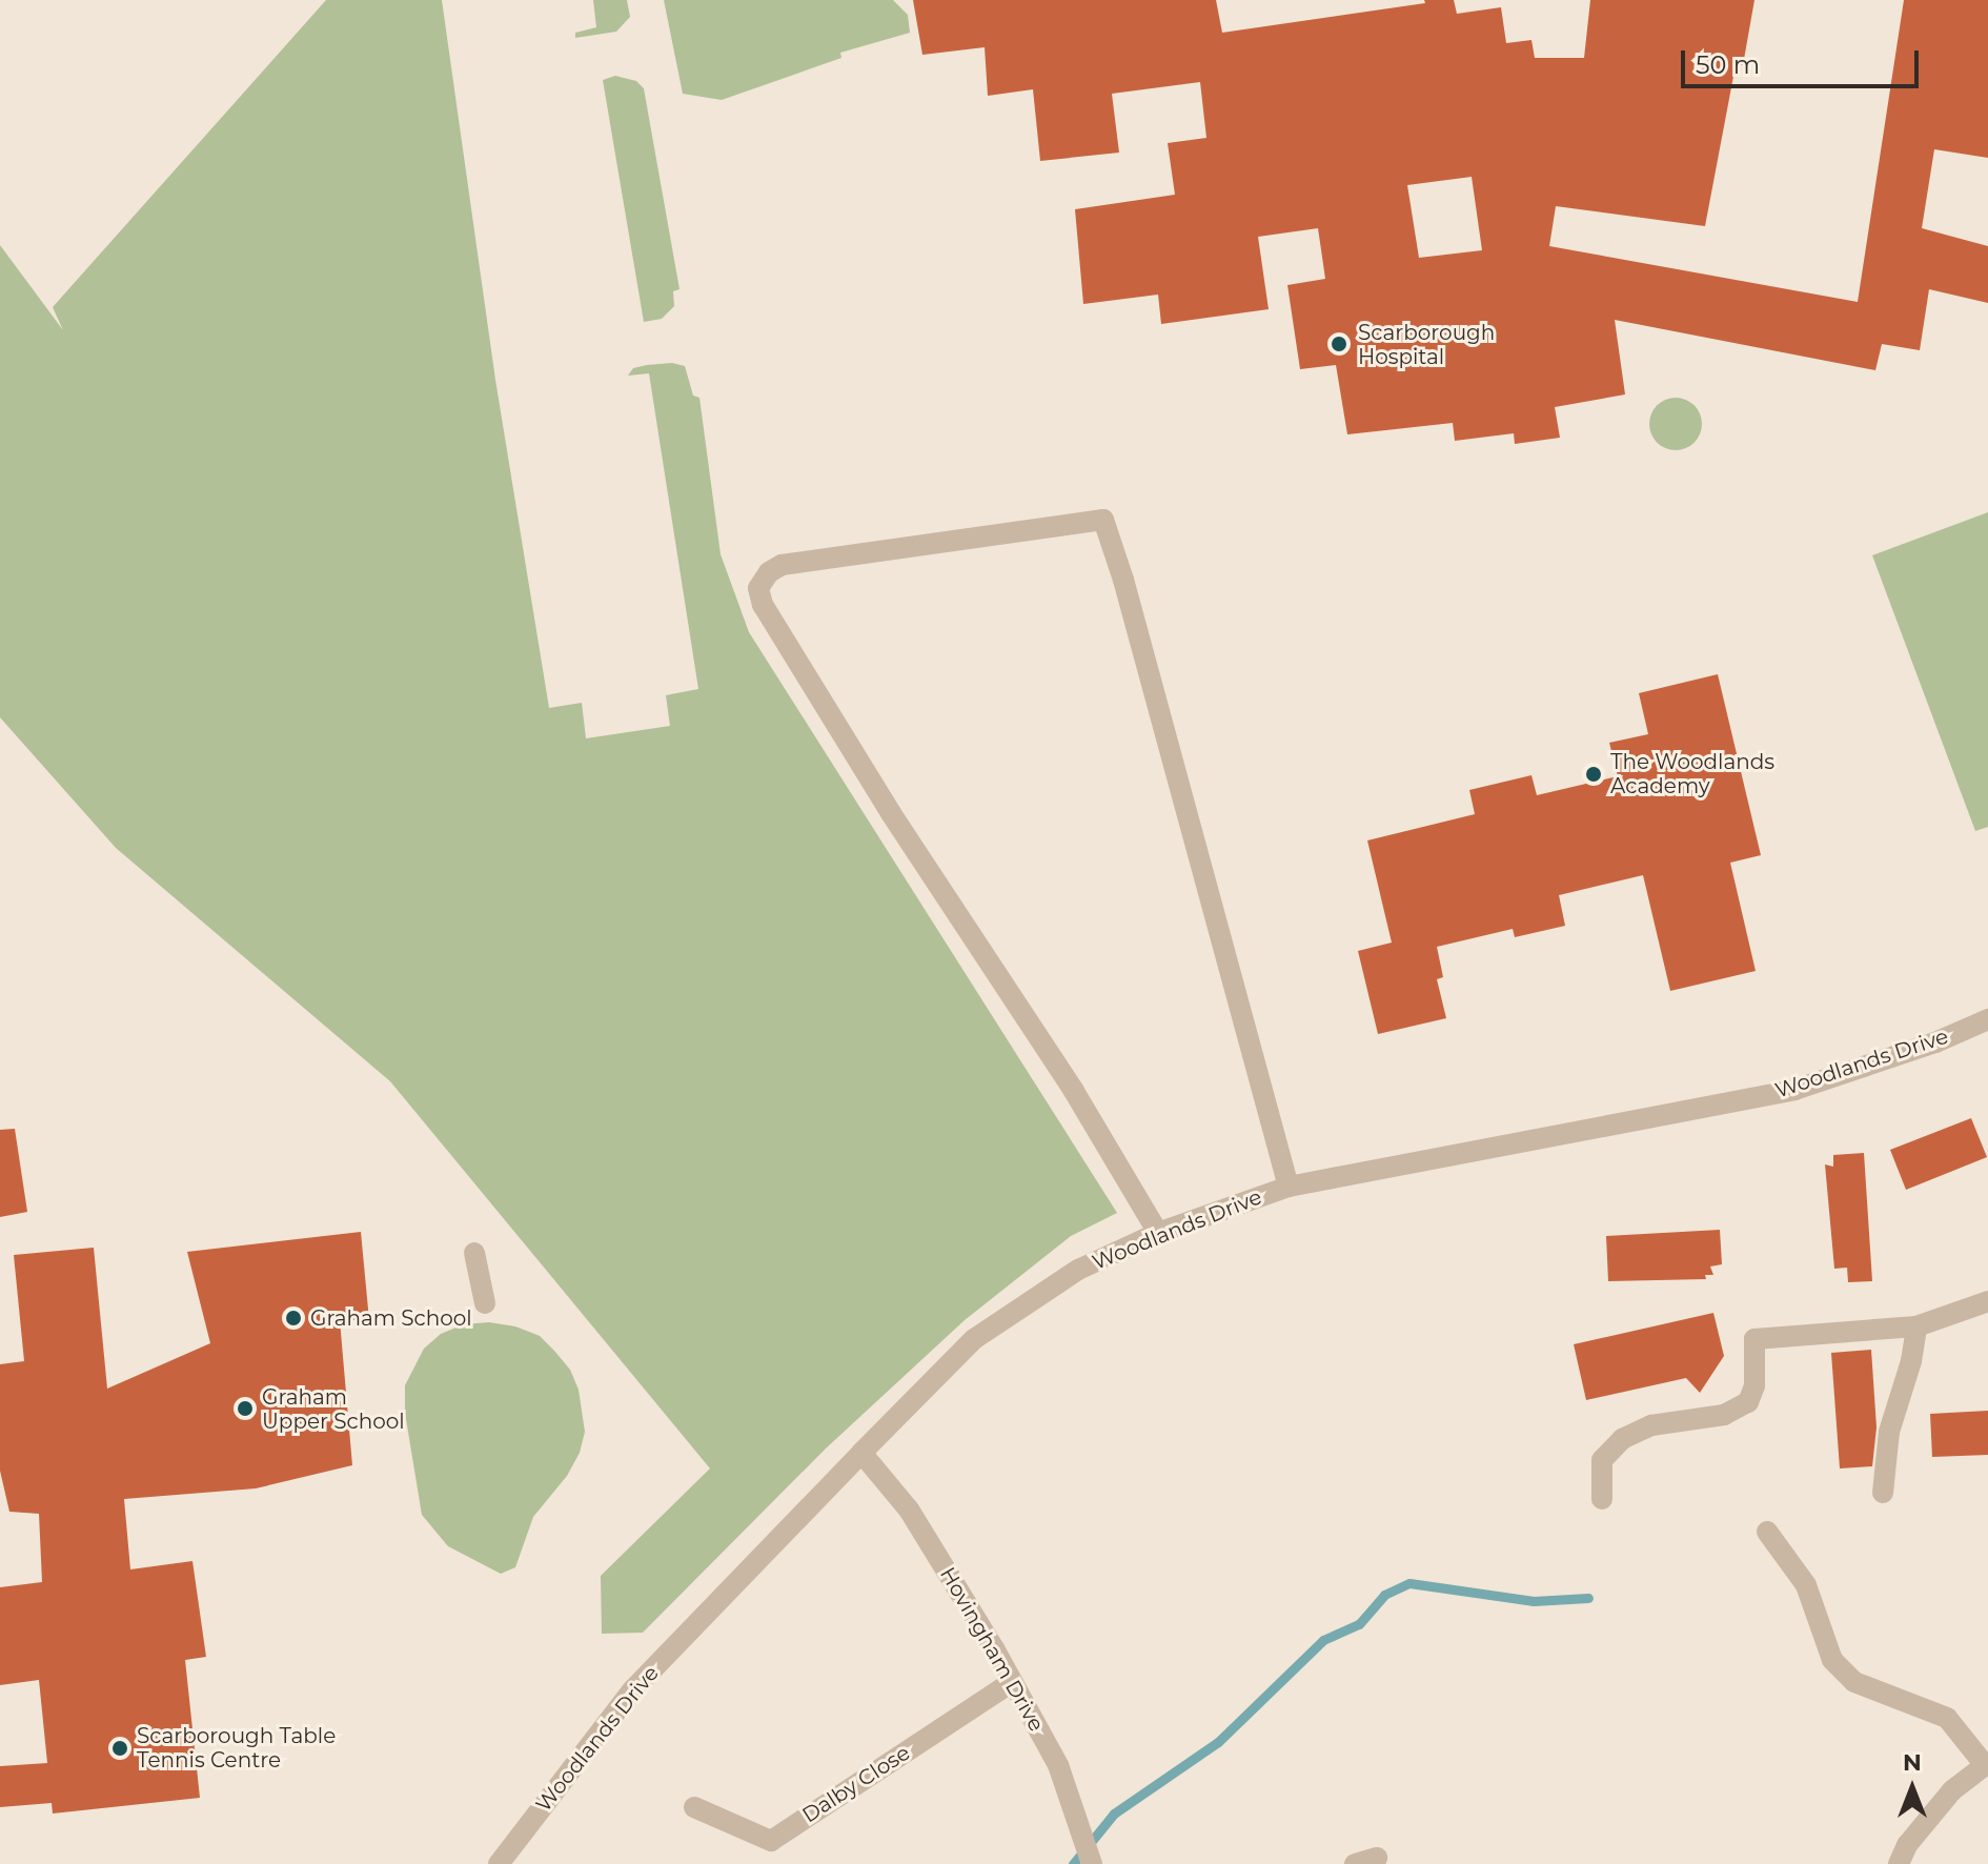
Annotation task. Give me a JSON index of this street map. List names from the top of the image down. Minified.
{"streets":{"street":["Woodlands Drive","Hovingham Drive","Dalby Close"]},"crossings":[["Woodlands Drive","Hovingham Drive"],["Hovingham Drive","Dalby Close"]],"places":["Scarborough Hospital","The Woodlands Academy","Graham School","Graham Upper School","Scarborough Table Tennis Centre"],"scale_bar":"50 m","north":"top"}
